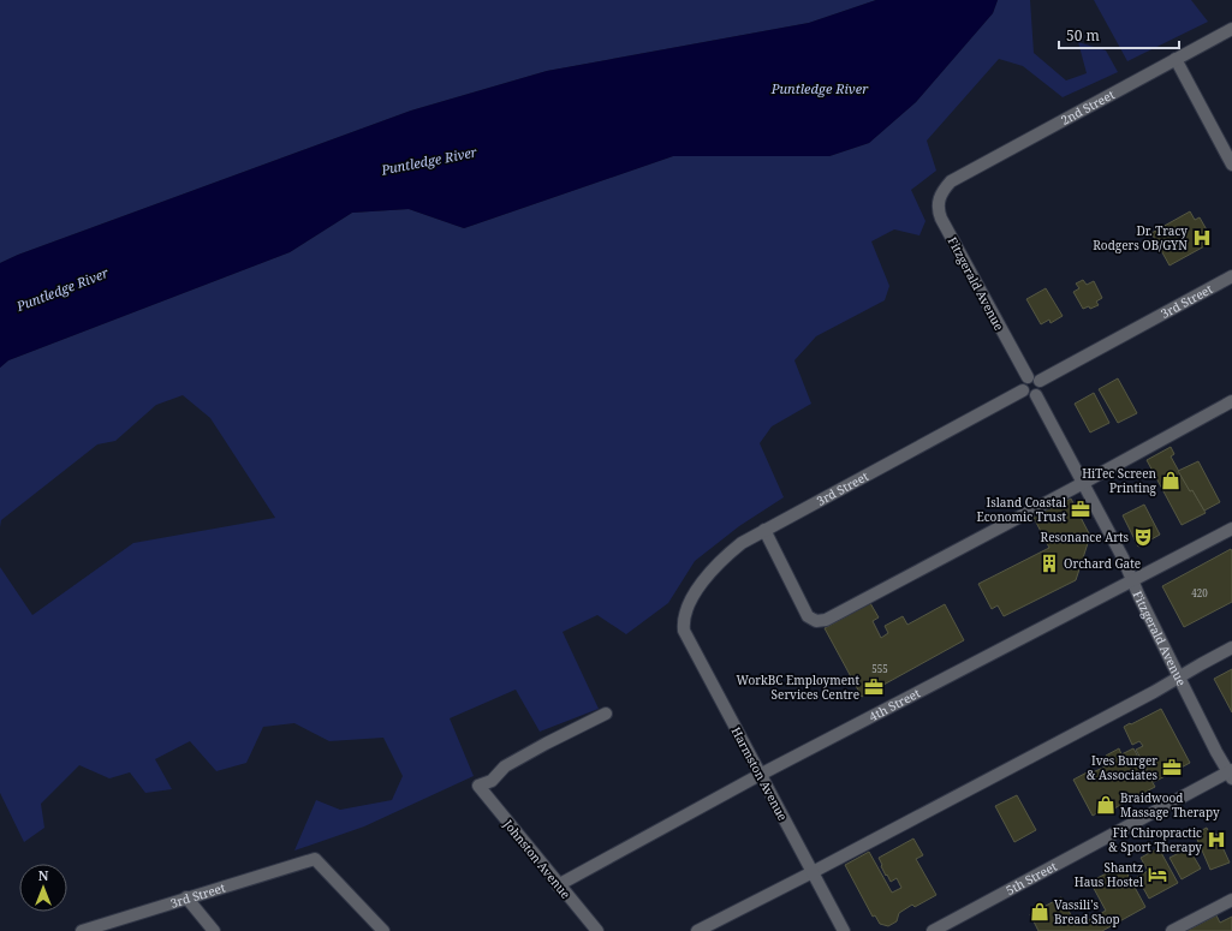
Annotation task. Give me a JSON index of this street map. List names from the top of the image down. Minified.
{"streets":{"street":["2nd Street","Fitzgerald Avenue","3rd Street","4th Street","Harmston Avenue","Johnston Avenue","5th Street"]},"crossings":[["2nd Street","Fitzgerald Avenue"],["Fitzgerald Avenue","3rd Street"],["Fitzgerald Avenue","4th Street"],["Fitzgerald Avenue","5th Street"],["3rd Street","Harmston Avenue"],["4th Street","Harmston Avenue"],["4th Street","Johnston Avenue"]],"water":["Puntledge River"],"places":{"hospital":["Dr. Tracy Rodgers OB/GYN","Fit Chiropractic & Sport Therapy"],"shop":["HiTec Screen Printing","Braidwood Massage Therapy","Vassili's Bread Shop"],"office":["Island Coastal Economic Trust","WorkBC Employment Services Centre","Ives Burger & Associates"],"theatre":["Resonance Arts"],"building":["Orchard Gate"],"hotel":["Shantz Haus Hostel"]},"house_numbers":["420","555"],"scale_bar":"50 m","north":"top"}
